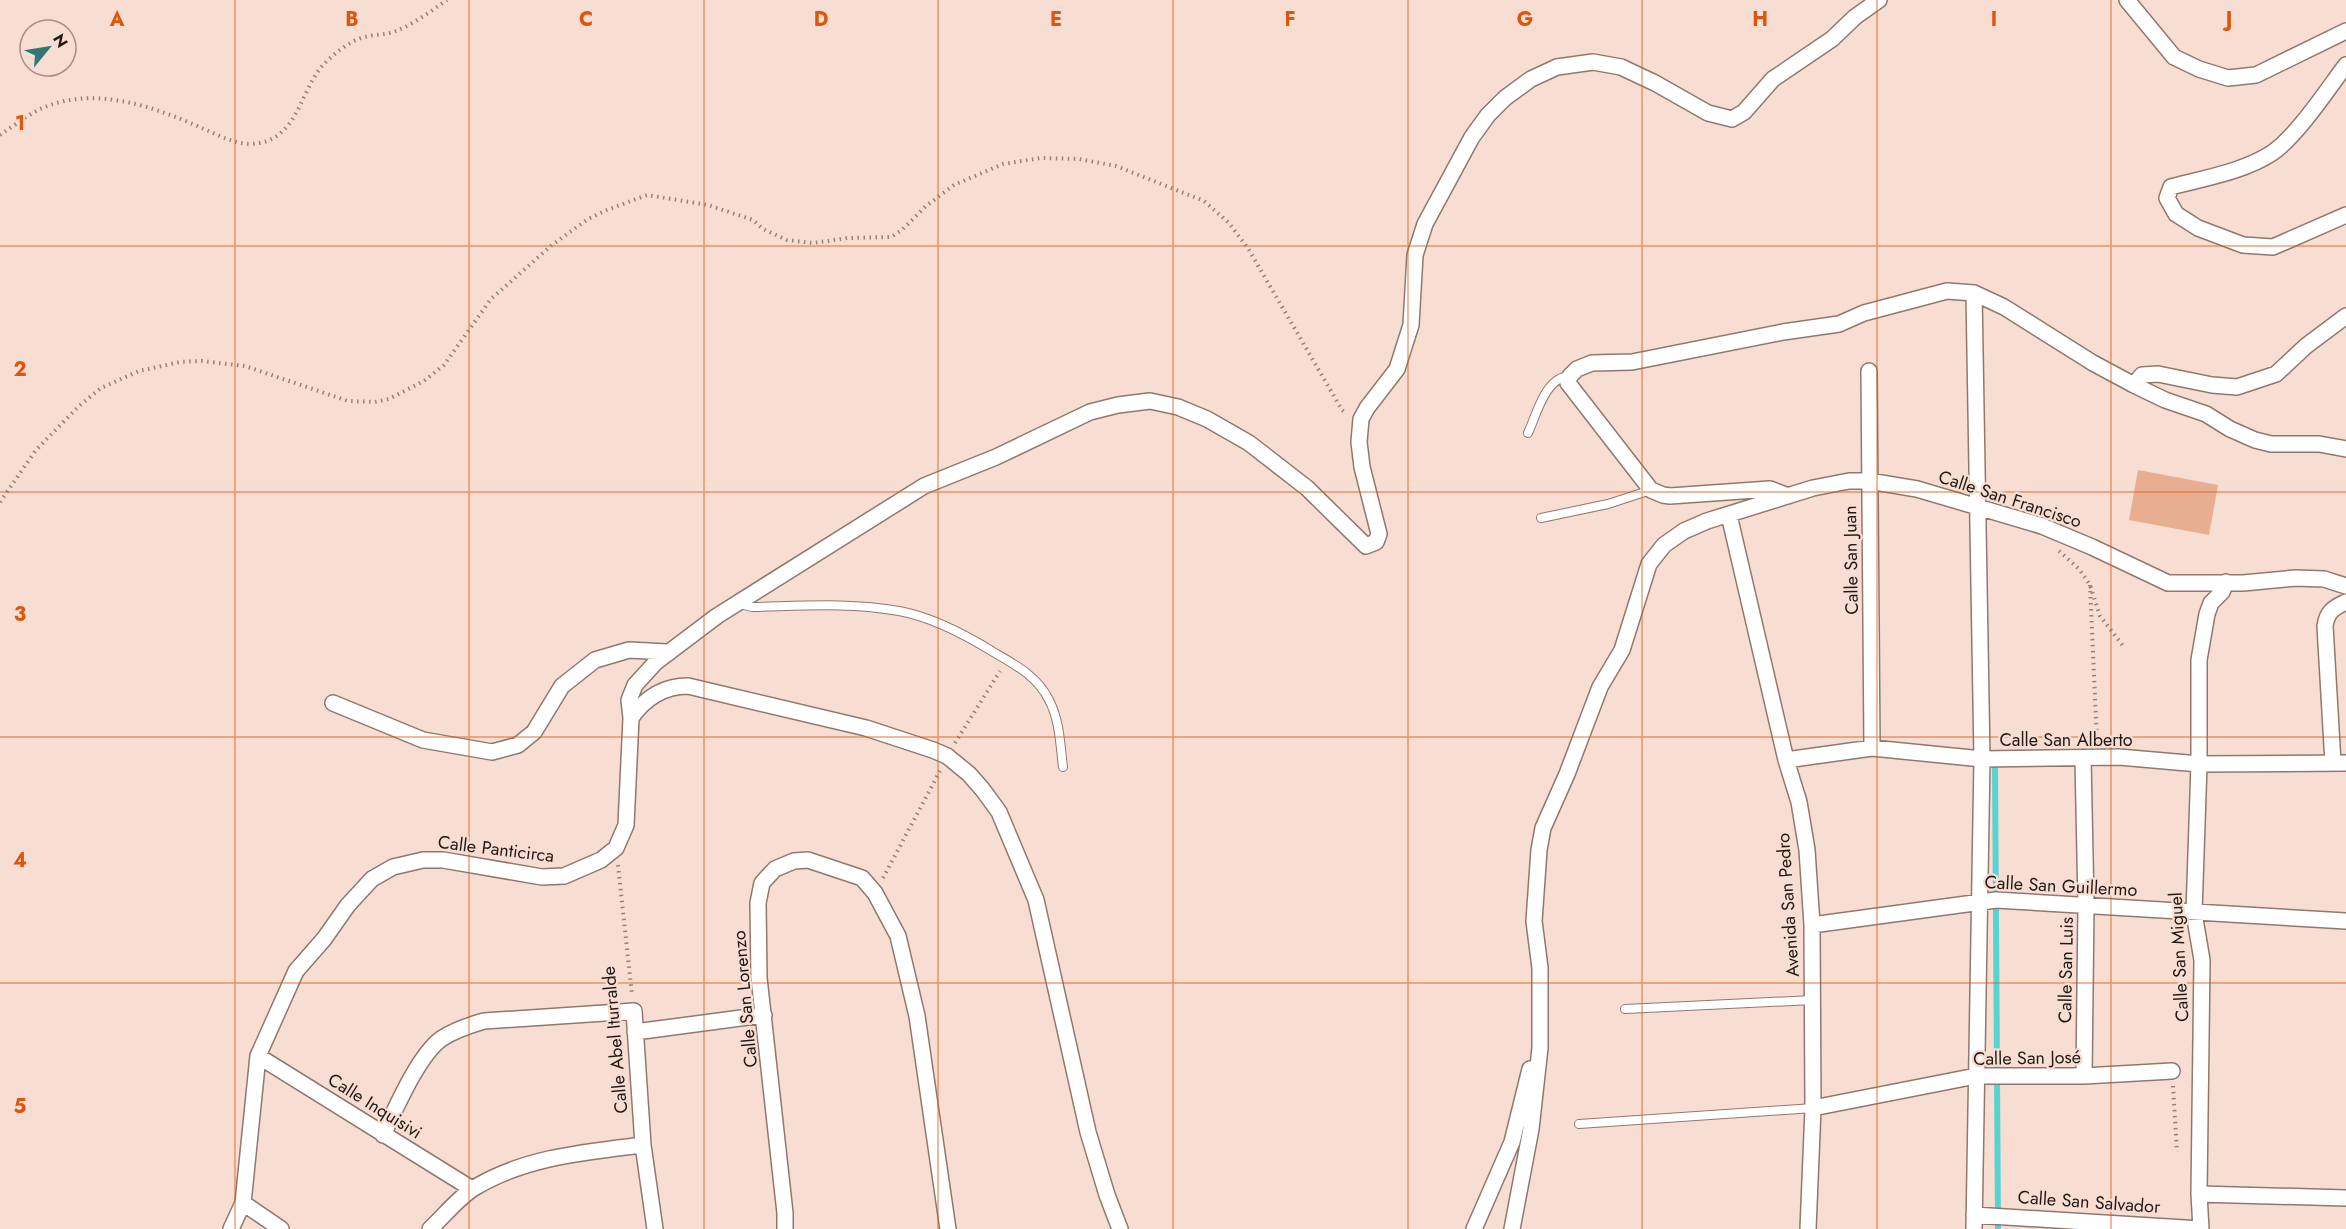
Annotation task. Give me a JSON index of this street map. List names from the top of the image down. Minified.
{"streets":{"street":["Calle San Francisco","Calle San Juan","Calle San Alberto","Calle Panticirca","Calle San Guillermo","Avenida San Pedro","Calle San Miguel","Calle San Luis","Calle San Lorenzo","Calle Abel Iturralde","Calle San José","Calle Inquisivi","Calle San Salvador"]},"crossings":[["Calle San Francisco","Calle San Juan"],["Calle San Francisco","Avenida San Pedro"],["Calle San Francisco","Calle San Miguel"],["Calle San Juan","Calle San Alberto"],["Calle San Alberto","Avenida San Pedro"],["Calle San Alberto","Calle San Miguel"],["Calle San Alberto","Calle San Luis"],["Calle Panticirca","Calle Abel Iturralde"],["Calle Panticirca","Calle Inquisivi"],["Calle San Guillermo","Avenida San Pedro"],["Calle San Guillermo","Calle San Miguel"],["Calle San Guillermo","Calle San Luis"],["Avenida San Pedro","Calle San José"],["Calle San Miguel","Calle San Salvador"],["Calle San Luis","Calle San José"]],"north":"top right","grid":{"columns":["A","B","C","D","E","F","G","H","I","J"],"rows":["1","2","3","4","5"]}}
